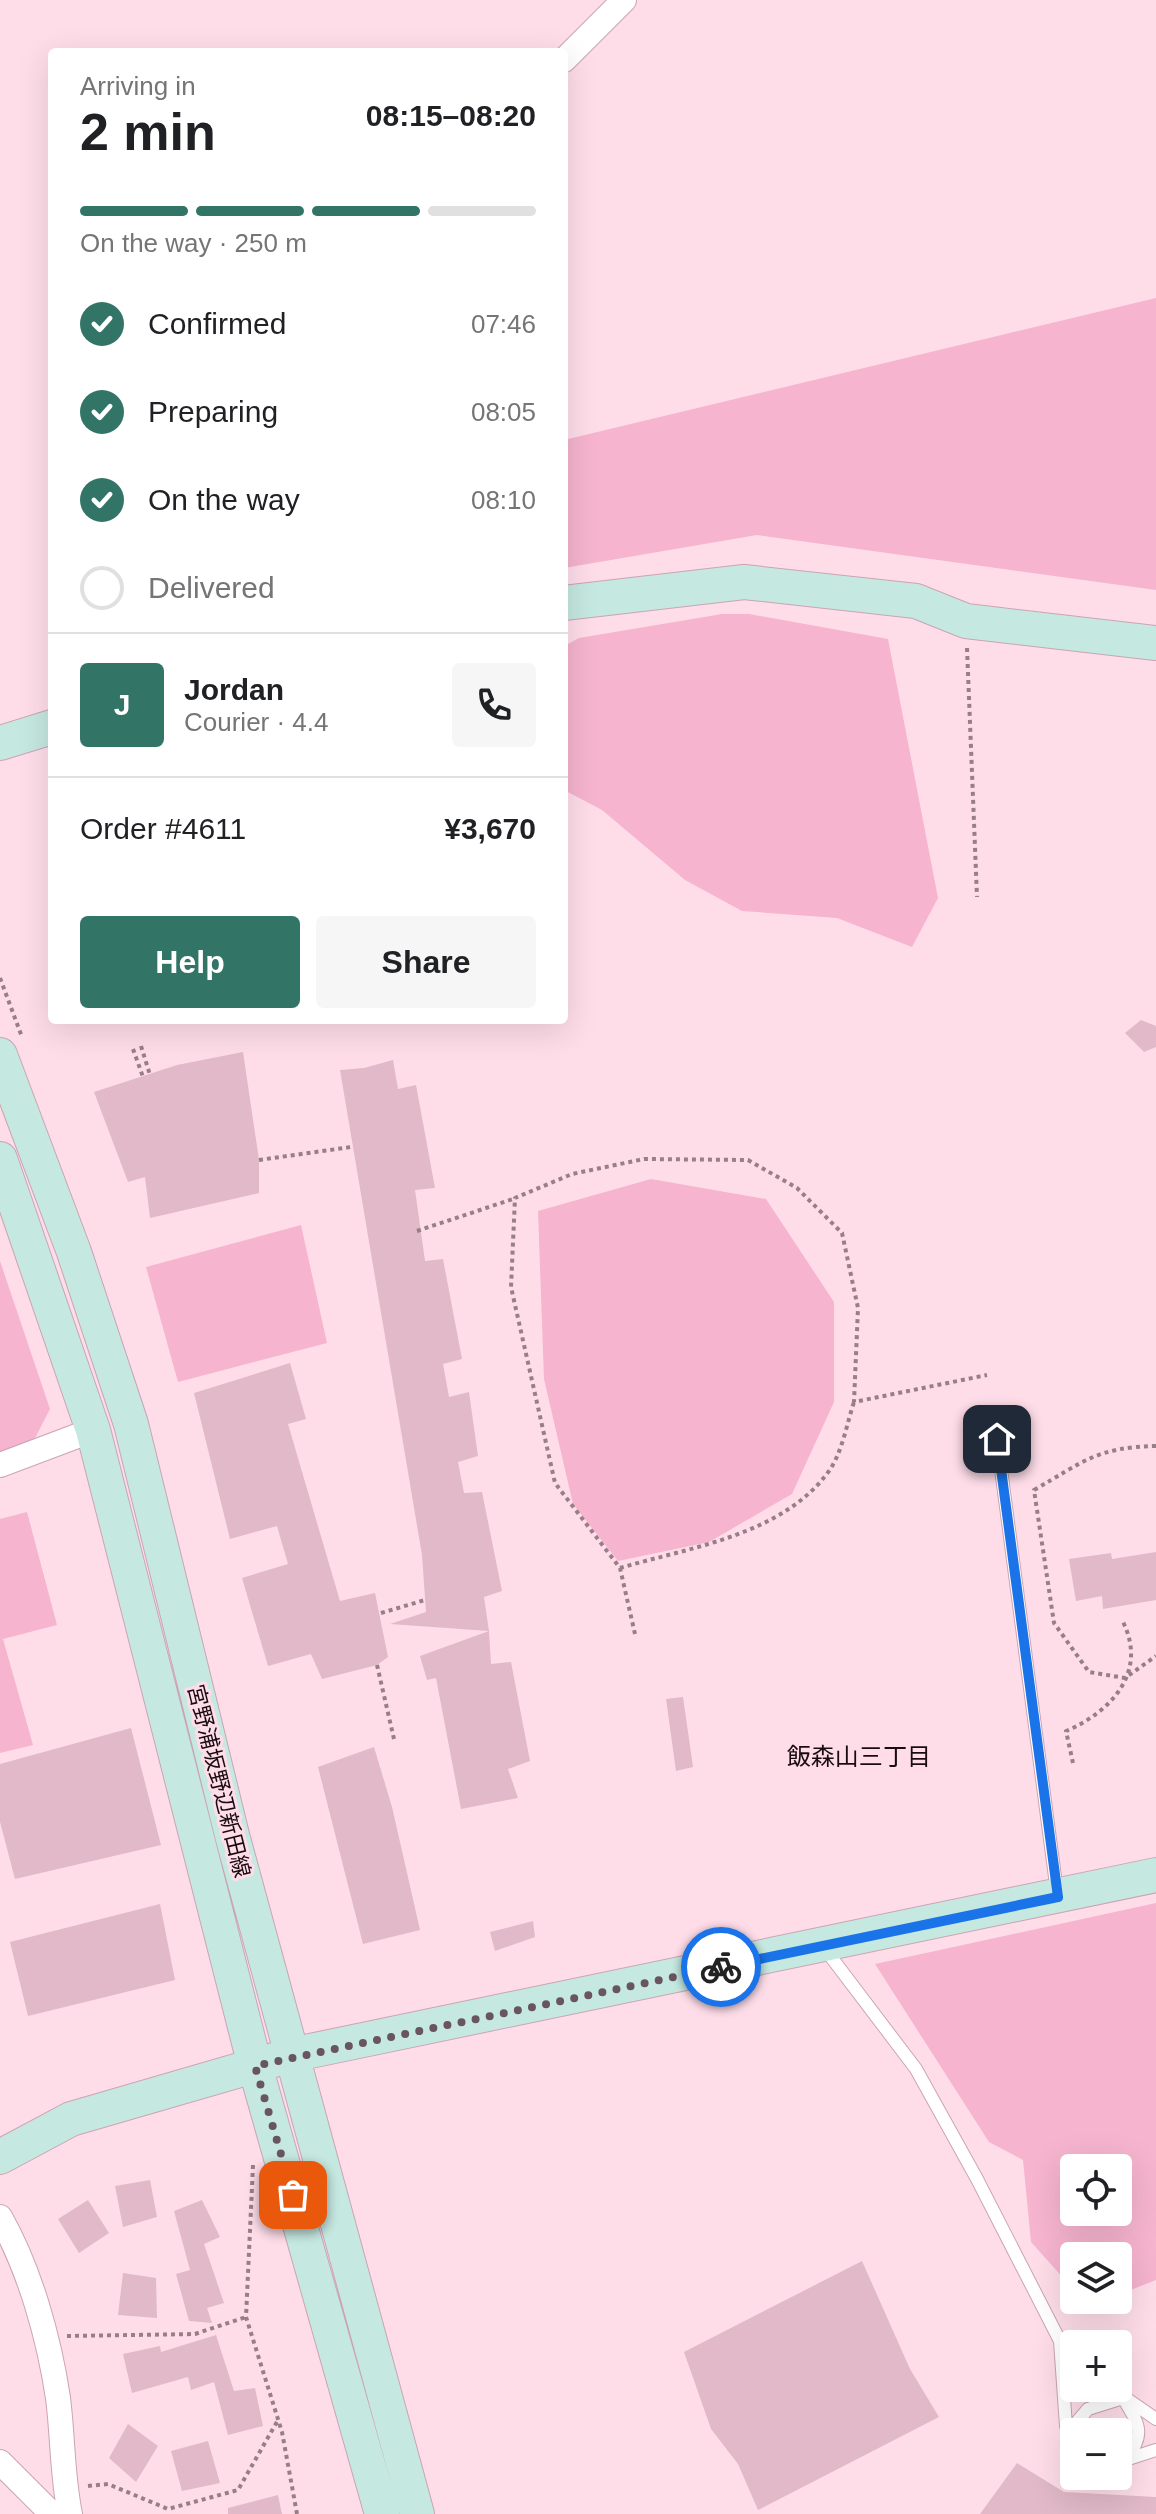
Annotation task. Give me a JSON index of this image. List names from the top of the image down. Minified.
{"streets":{"main road":["宮野浦坂野辺新田線"]},"districts":["飯森山三丁目"],"page":{"heading":["2 min","Arriving in","08:15–08:20"],"panel":["Jordan","Courier · 4.4","Order #4611","¥3,670"],"bar":"On the way · 250 m","list":[["Confirmed","07:46"],["Preparing","08:05"],["On the way","08:10"],"Delivered"],"round":"J","buttons":["Help","Share"],"map_buttons":["+","−"]}}
